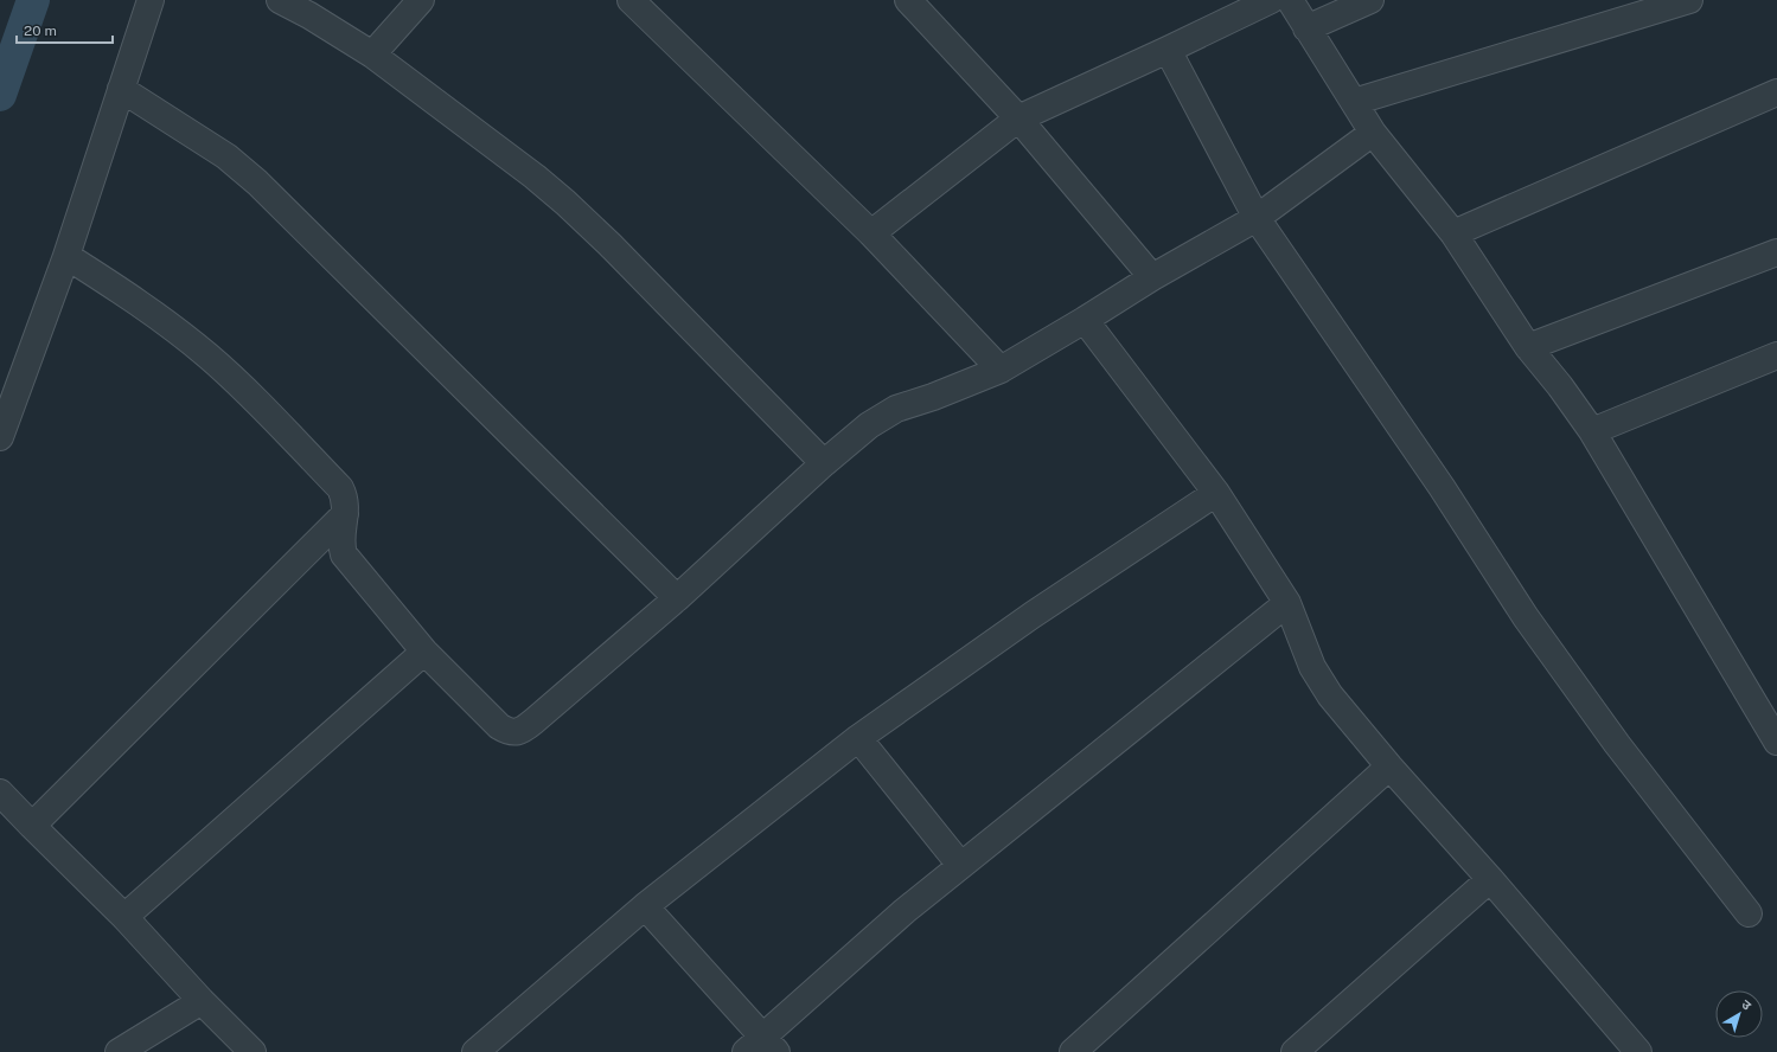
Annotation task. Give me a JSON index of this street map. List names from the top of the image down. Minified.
{"scale_bar":"20 m","north":"top right"}
